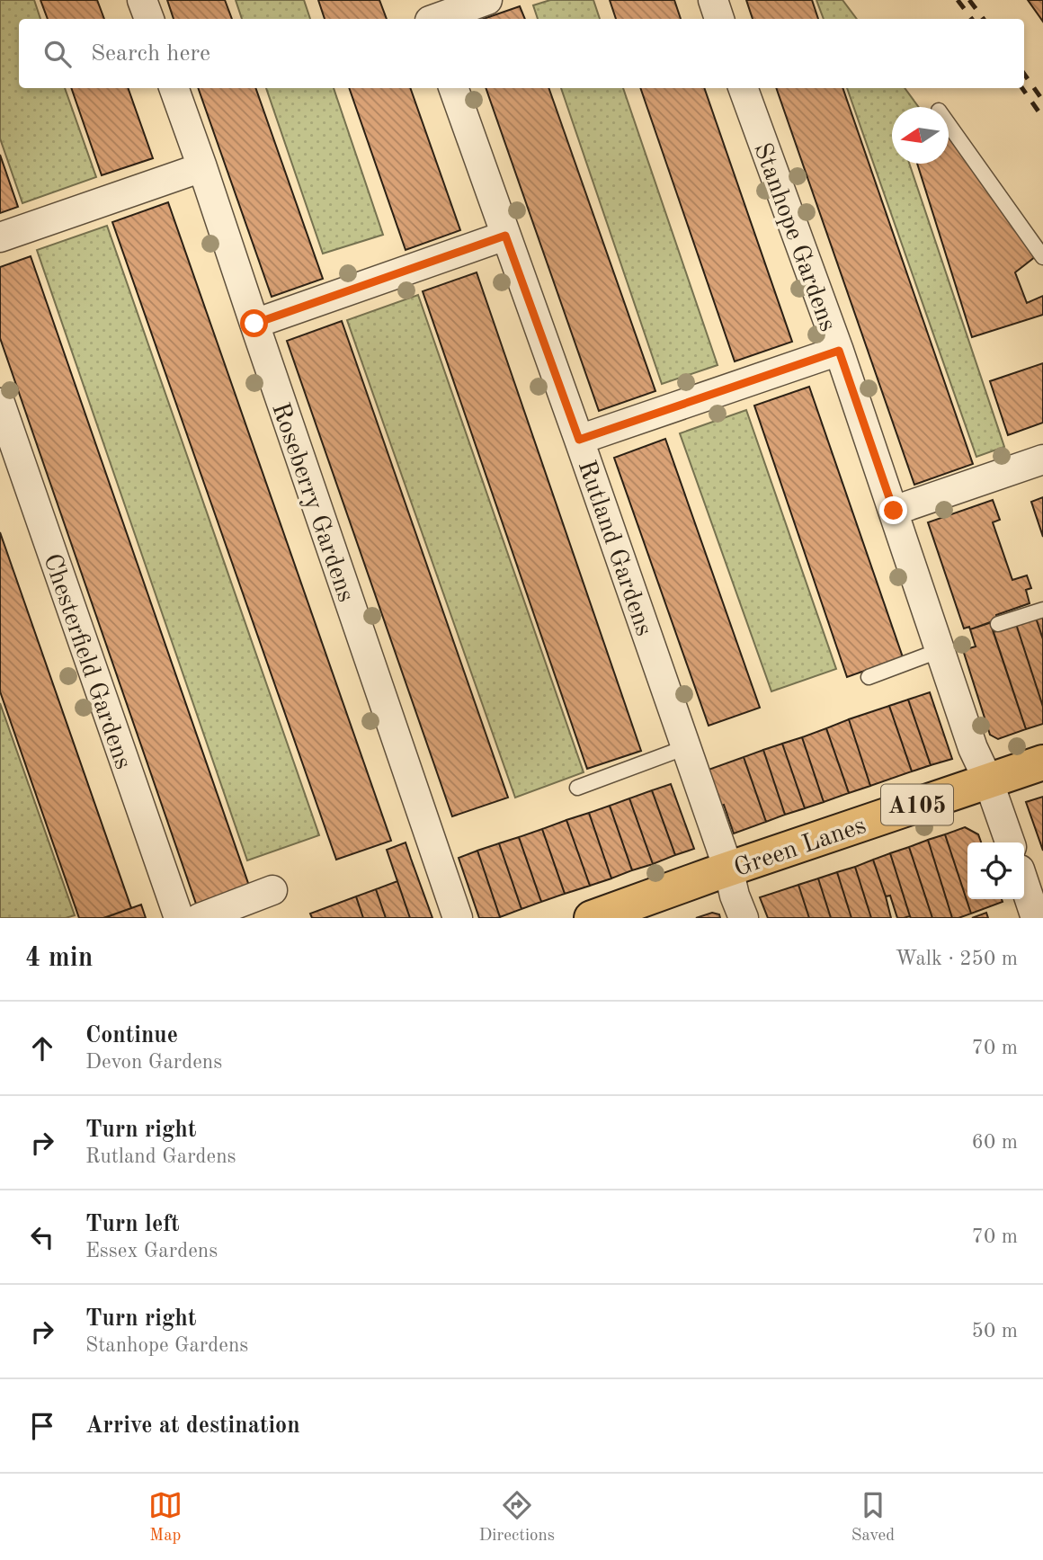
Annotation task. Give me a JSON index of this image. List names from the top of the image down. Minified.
{"streets":{"main road":["A105","Green Lanes"],"street":["Stanhope Gardens","Roseberry Gardens","Rutland Gardens","Chesterfield Gardens"]},"crossings":[["Stanhope Gardens","Green Lanes"],["Rutland Gardens","Green Lanes"]],"north":"left","page":{"search":"Search here","heading":["4 min","Walk · 250 m"],"list":[["Continue","Devon Gardens","70 m"],["Turn right","Rutland Gardens","60 m"],["Turn left","Essex Gardens","70 m"],["Turn right","Stanhope Gardens","50 m"],"Arrive at destination"],"nav":["Map","Directions","Saved"]}}
